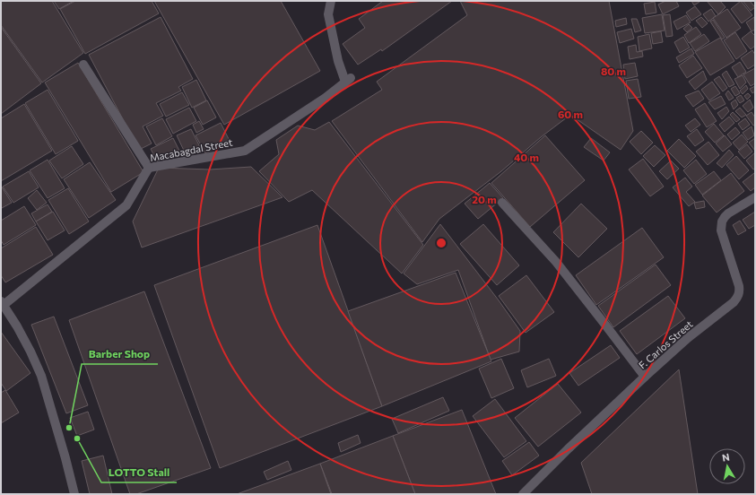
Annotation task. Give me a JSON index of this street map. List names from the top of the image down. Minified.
{"streets":{"street":["Macabagdal Street","F. Carlos Street"]},"places":["Barber Shop","LOTTO Stall"],"north":"top","rings":["80 m","60 m","40 m","20 m"]}
